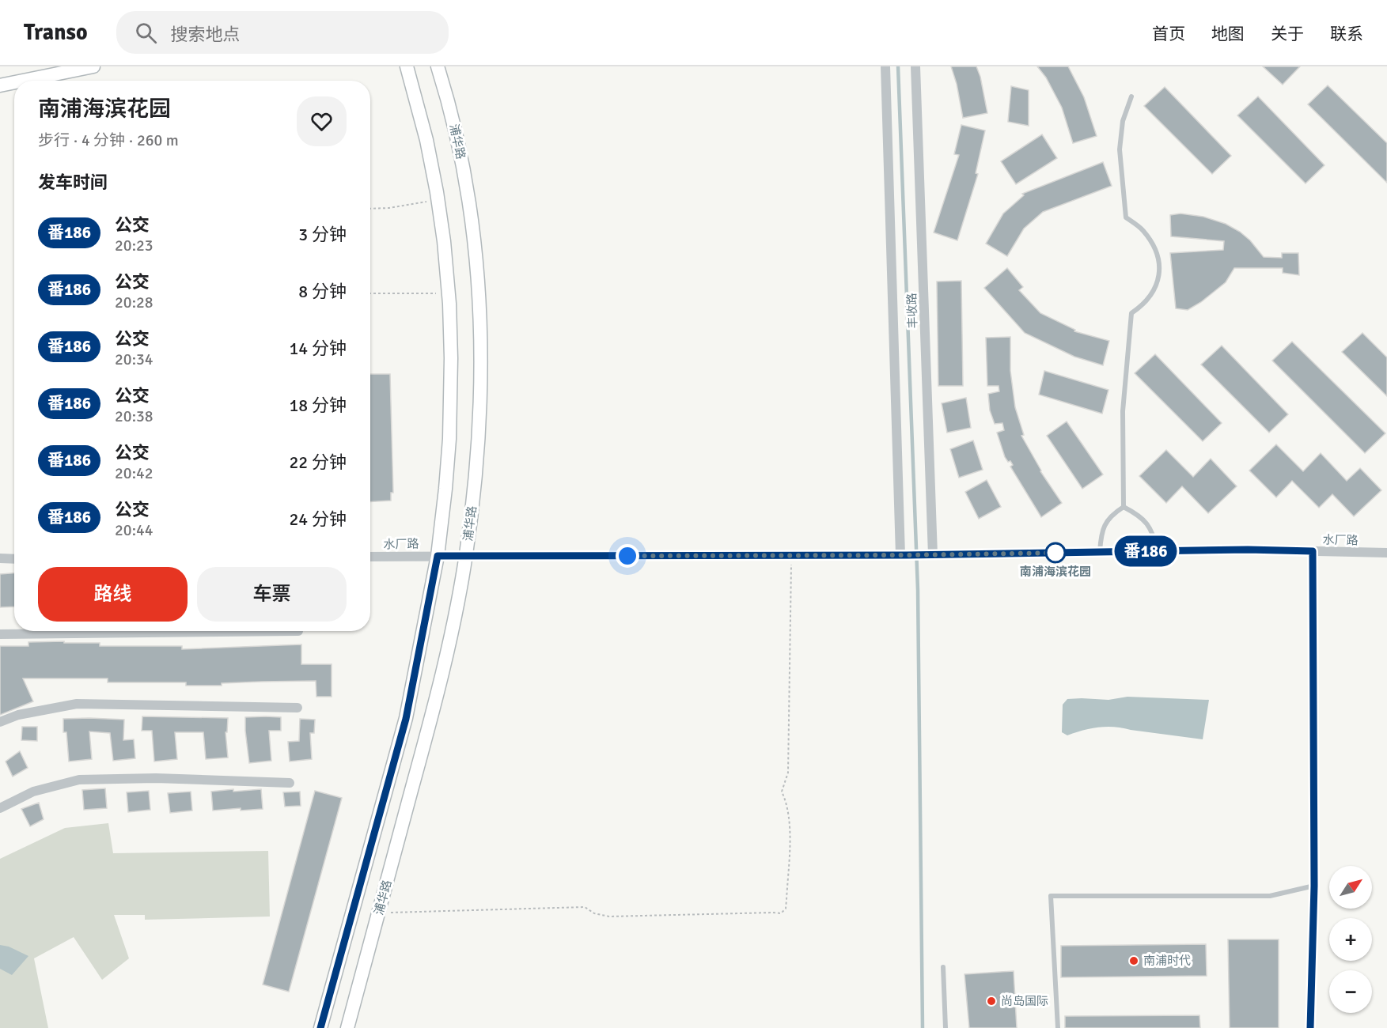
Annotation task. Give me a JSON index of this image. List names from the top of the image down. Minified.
{"streets":{"main road":["浦华路"],"street":["丰收路","水厂路"]},"crossings":[["浦华路","水厂路"],["丰收路","水厂路"]],"places":["南浦海滨花园","南浦时代","尚岛国际"],"lines":["bus line 番186"],"north":"top right","page":{"header":"Transo","search":"搜索地点","nav":["首页","地图","关于","联系"],"on_map":"番186","heading":[["南浦海滨花园","步行 · 4 分钟 · 260 m"],"发车时间"],"list":[{"mark":"番186","name":"公交","note":"20:23","value":"3 分钟"},{"mark":"番186","name":"公交","note":"20:28","value":"8 分钟"},{"mark":"番186","name":"公交","note":"20:34","value":"14 分钟"},{"mark":"番186","name":"公交","note":"20:38","value":"18 分钟"},{"mark":"番186","name":"公交","note":"20:42","value":"22 分钟"},{"mark":"番186","name":"公交","note":"20:44","value":"24 分钟"}],"buttons":["路线","车票"],"map_buttons":["+","−"]}}
